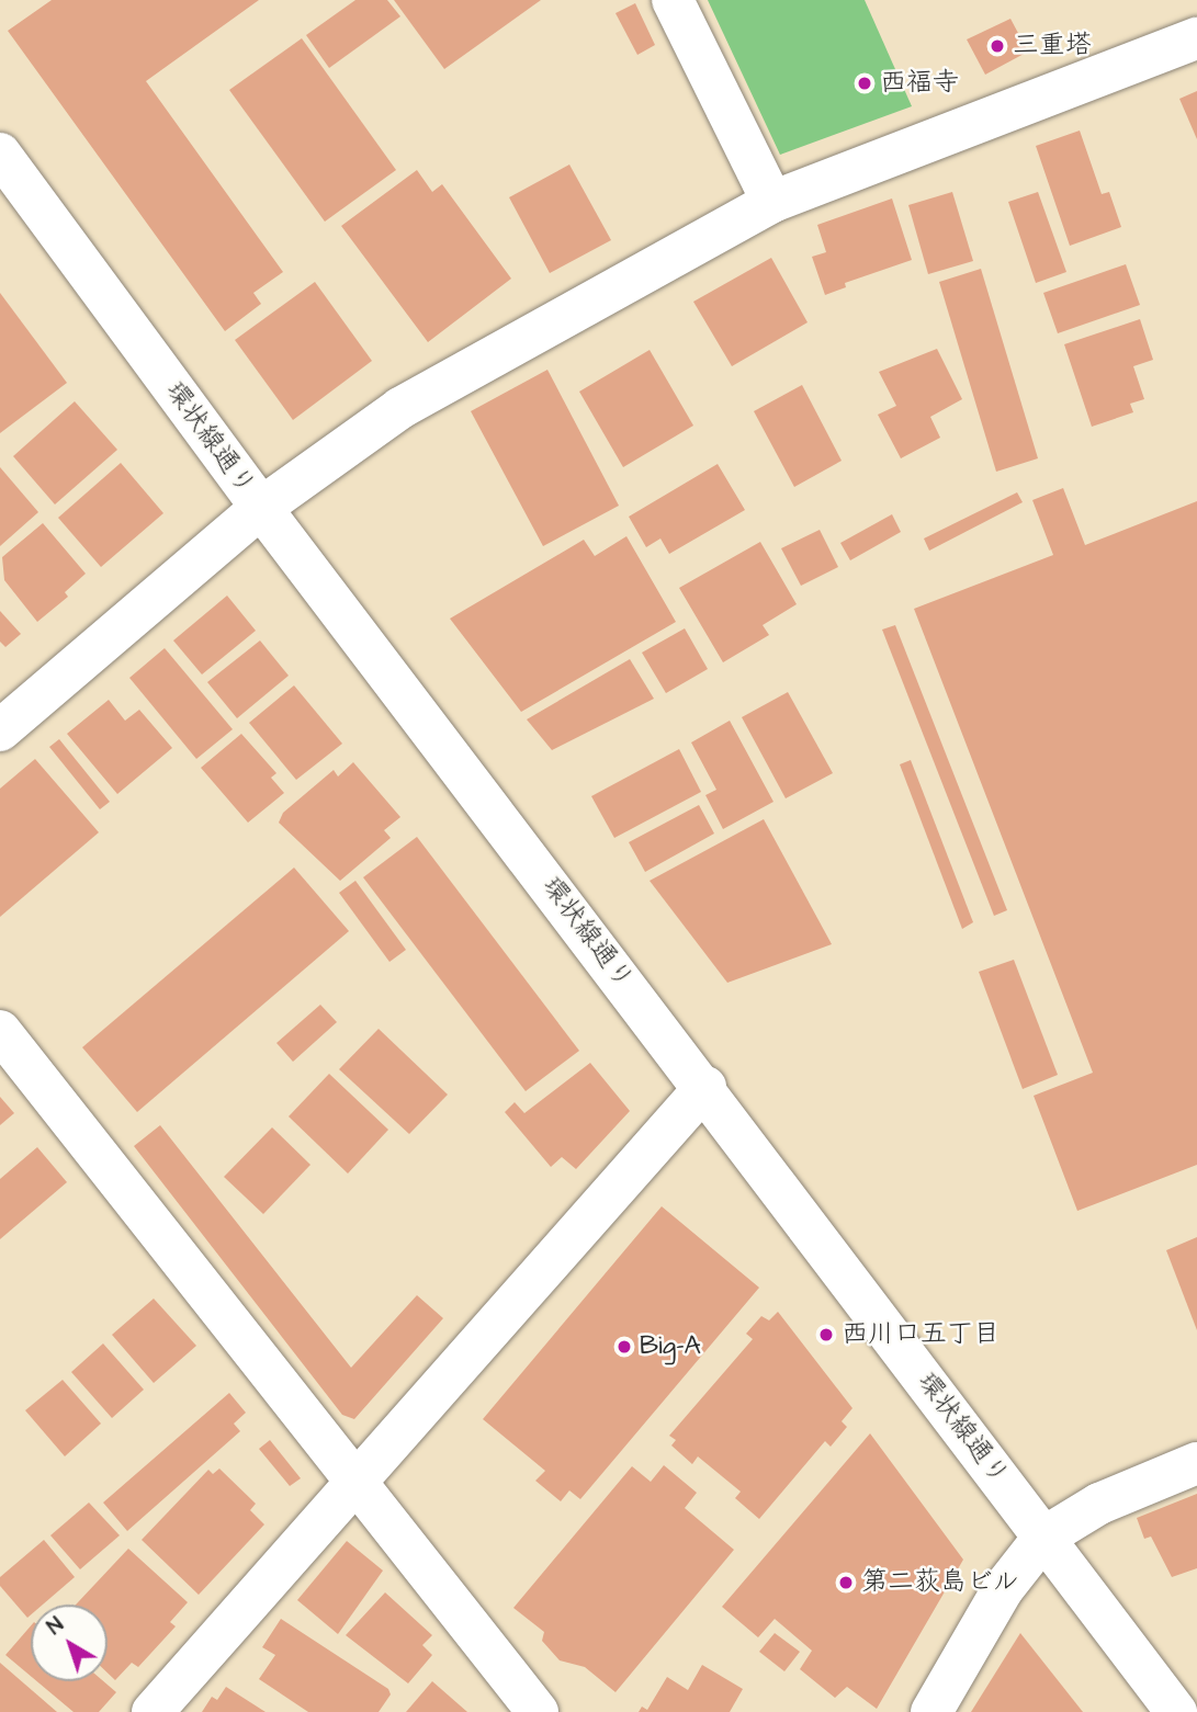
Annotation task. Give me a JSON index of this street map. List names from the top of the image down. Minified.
{"streets":{"street":["環状線通り"]},"places":["三重塔","西福寺","西川口五丁目","Big-A","第二荻島ビル"],"north":"top left"}
